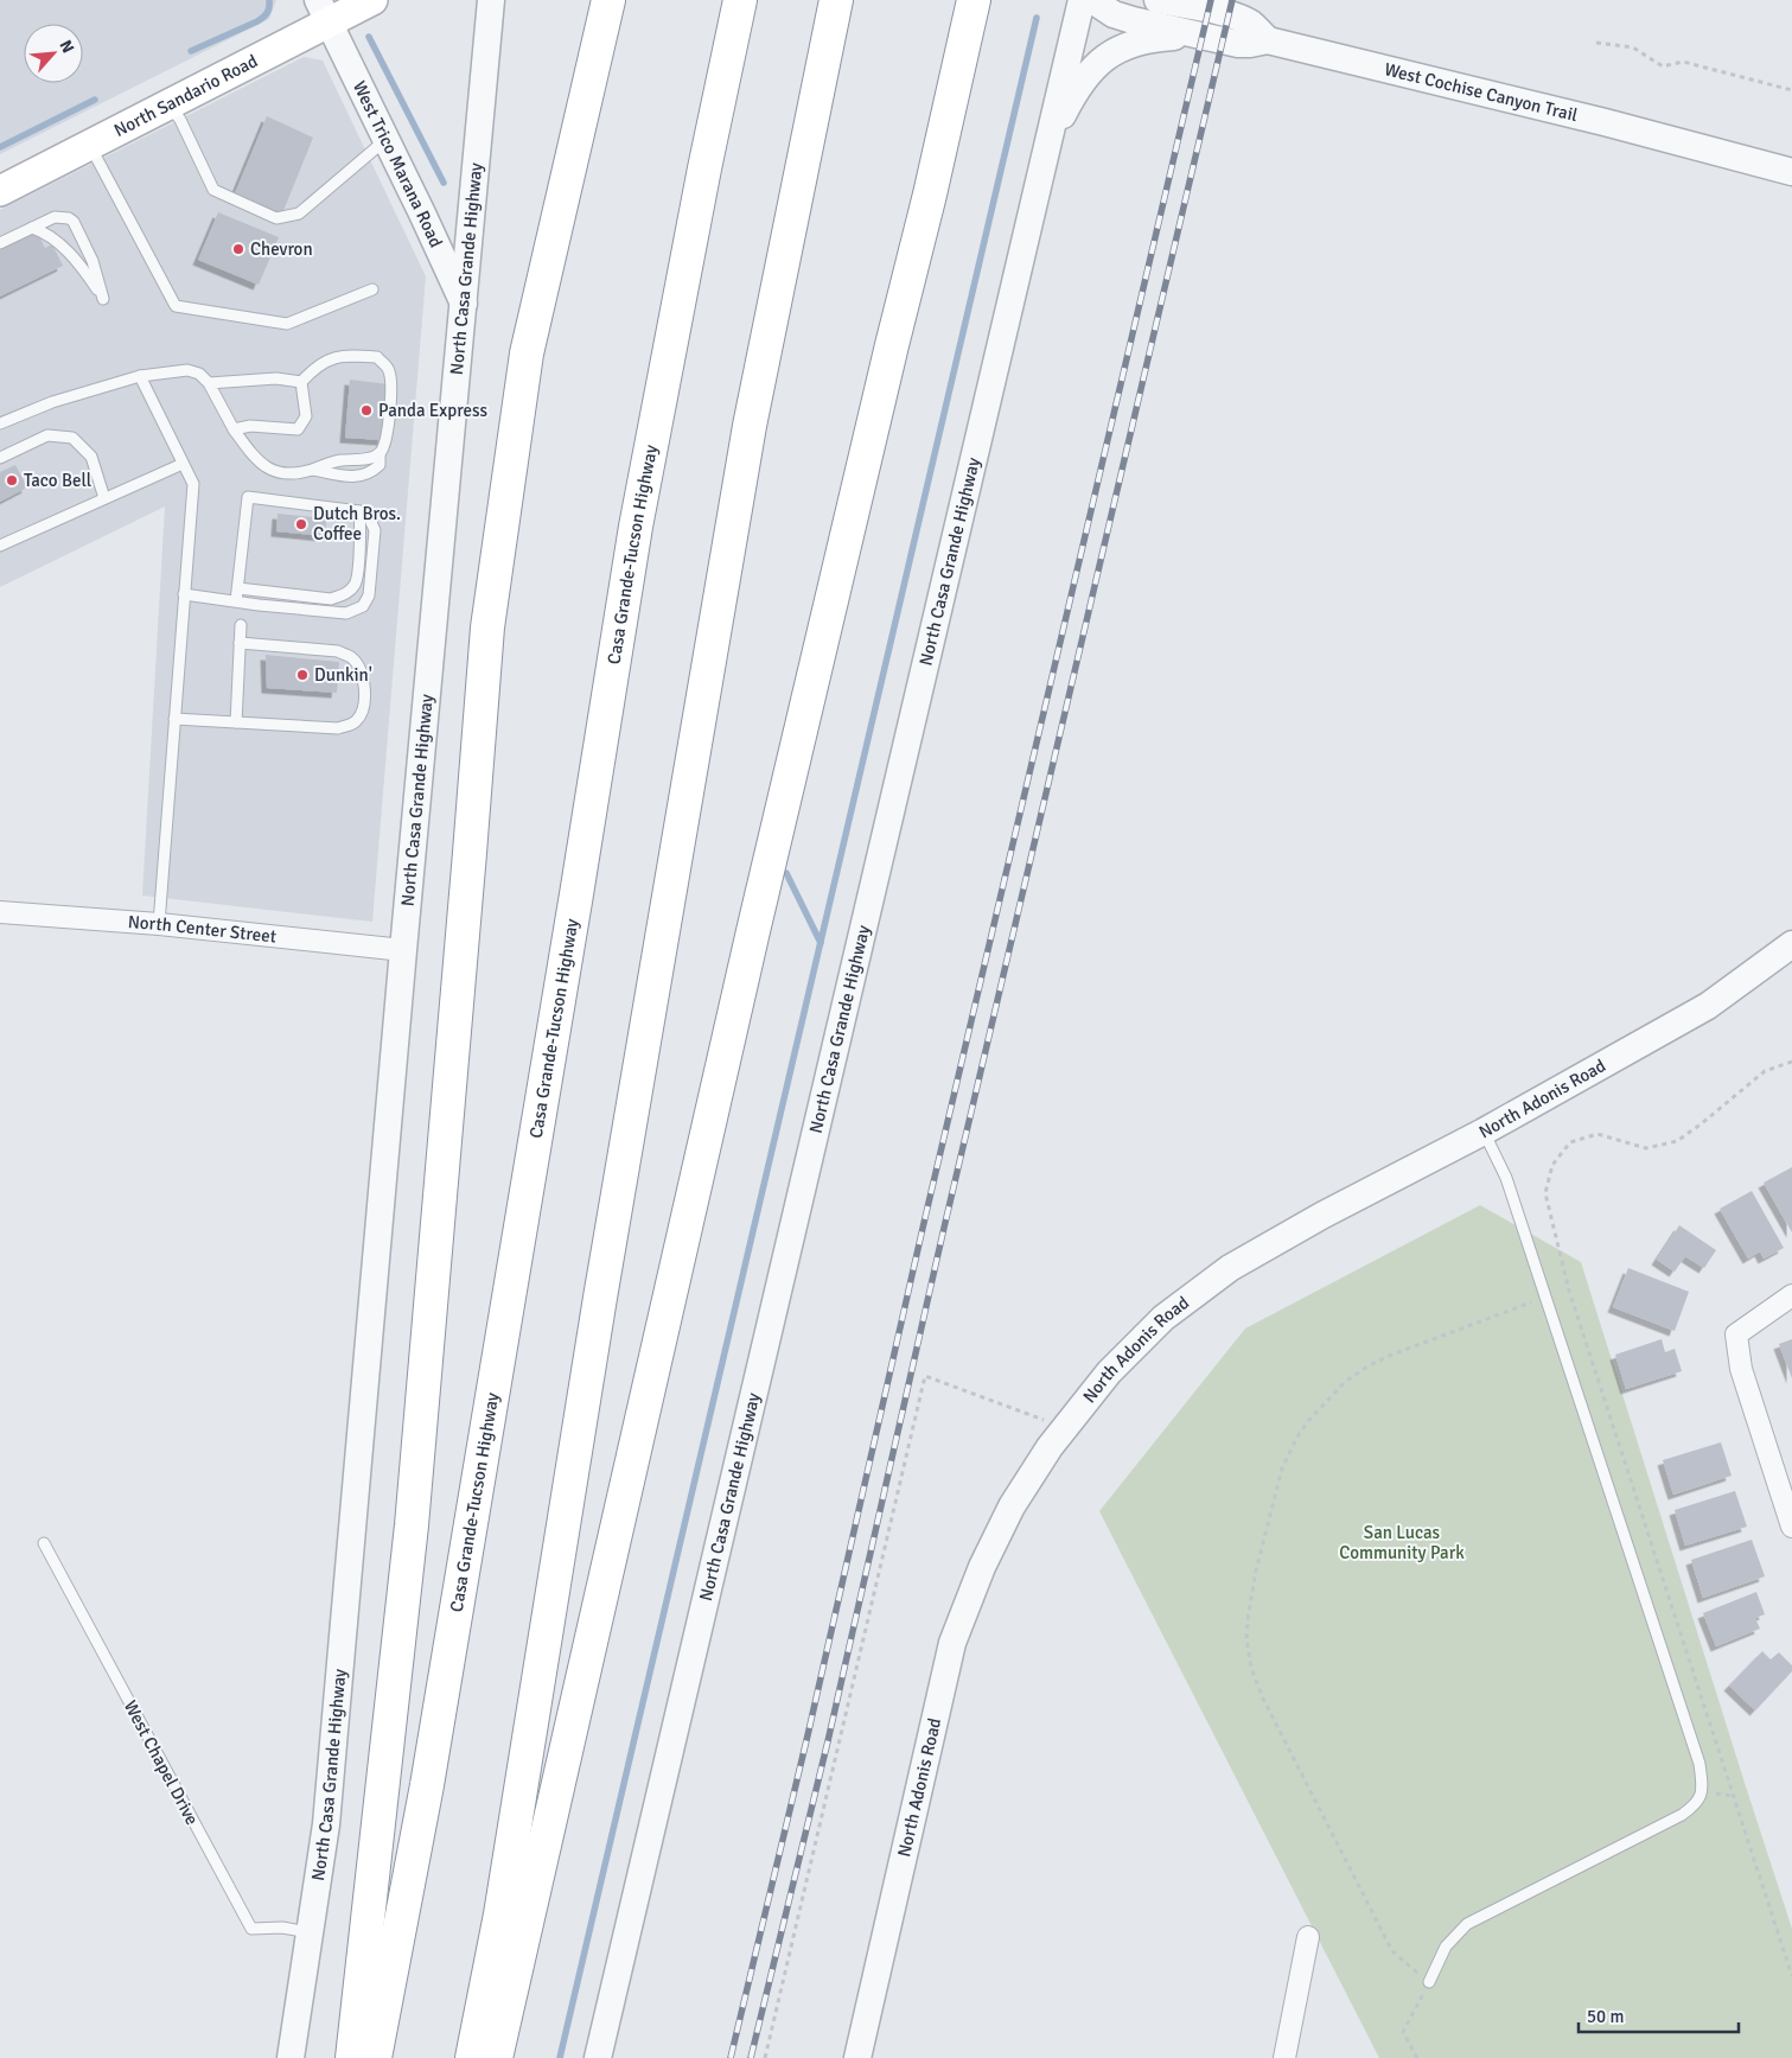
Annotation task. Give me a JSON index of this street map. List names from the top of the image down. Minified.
{"streets":{"highway":["Casa Grande-Tucson Highway"],"main road":["North Sandario Road"],"street":["West Cochise Canyon Trail","West Trico Marana Road","North Casa Grande Highway","North Center Street","North Adonis Road"],"lane":["West Chapel Drive"]},"crossings":[["North Sandario Road","West Trico Marana Road"],["West Trico Marana Road","North Casa Grande Highway"],["North Casa Grande Highway","North Center Street"],["North Casa Grande Highway","West Chapel Drive"]],"parks":["San Lucas Community Park"],"places":["Chevron","Panda Express","Taco Bell","Dutch Bros. Coffee","Dunkin'"],"scale_bar":"50 m","north":"top right"}
